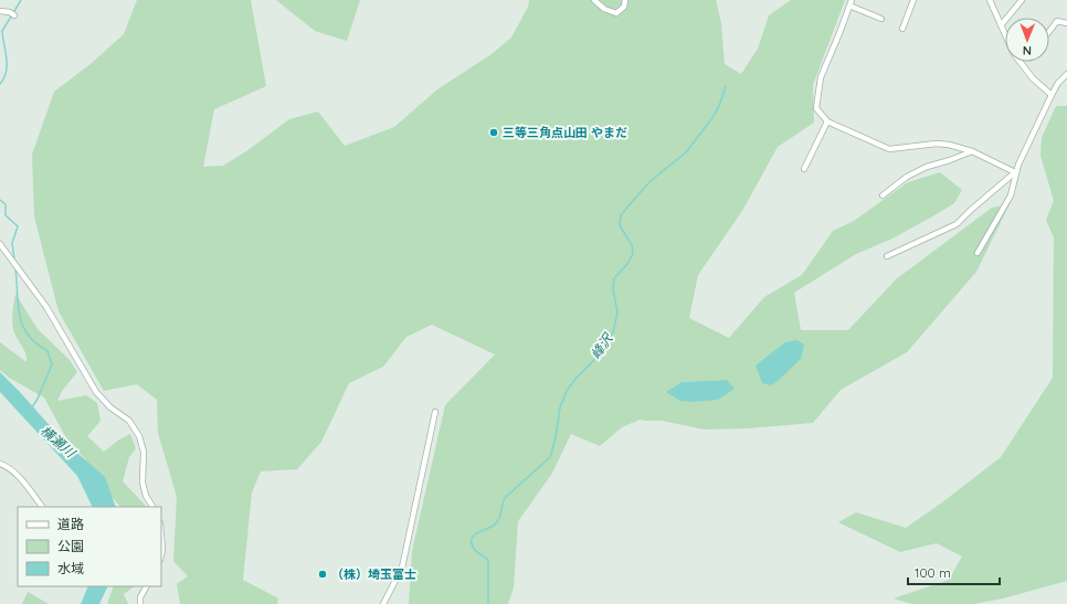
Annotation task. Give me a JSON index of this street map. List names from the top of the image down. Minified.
{"water":["峰沢","横瀬川"],"places":["三等三角点山田 やまだ","（株）埼玉富士"],"legend":["道路","公園","水域"],"scale_bar":"100 m","north":"bottom"}
